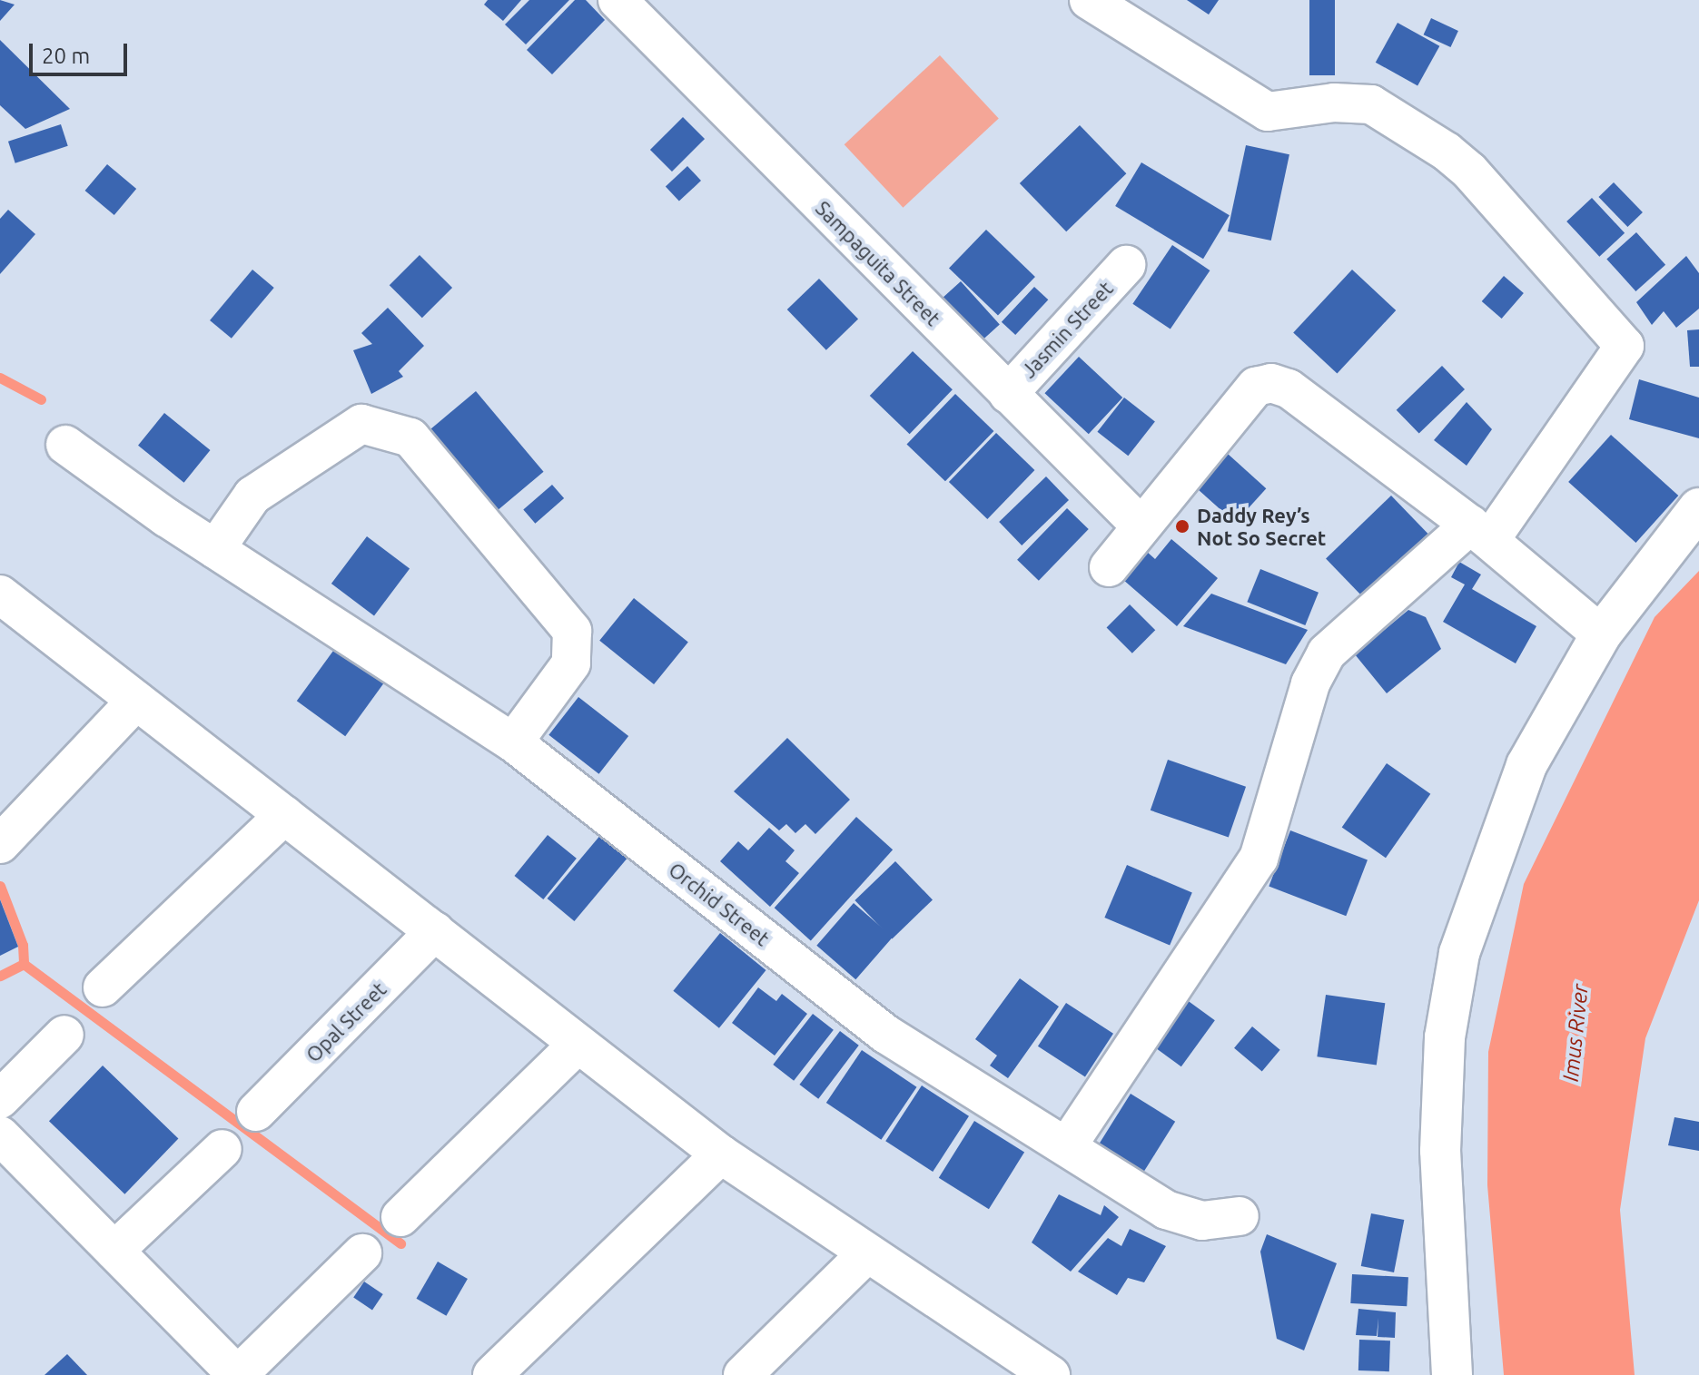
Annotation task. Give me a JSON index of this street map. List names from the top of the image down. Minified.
{"streets":{"street":["Sampaguita Street","Jasmin Street","Orchid Street","Opal Street"]},"crossings":[["Sampaguita Street","Jasmin Street"]],"water":["Imus River"],"places":["Daddy Rey’s Not So Secret"],"scale_bar":"20 m"}
